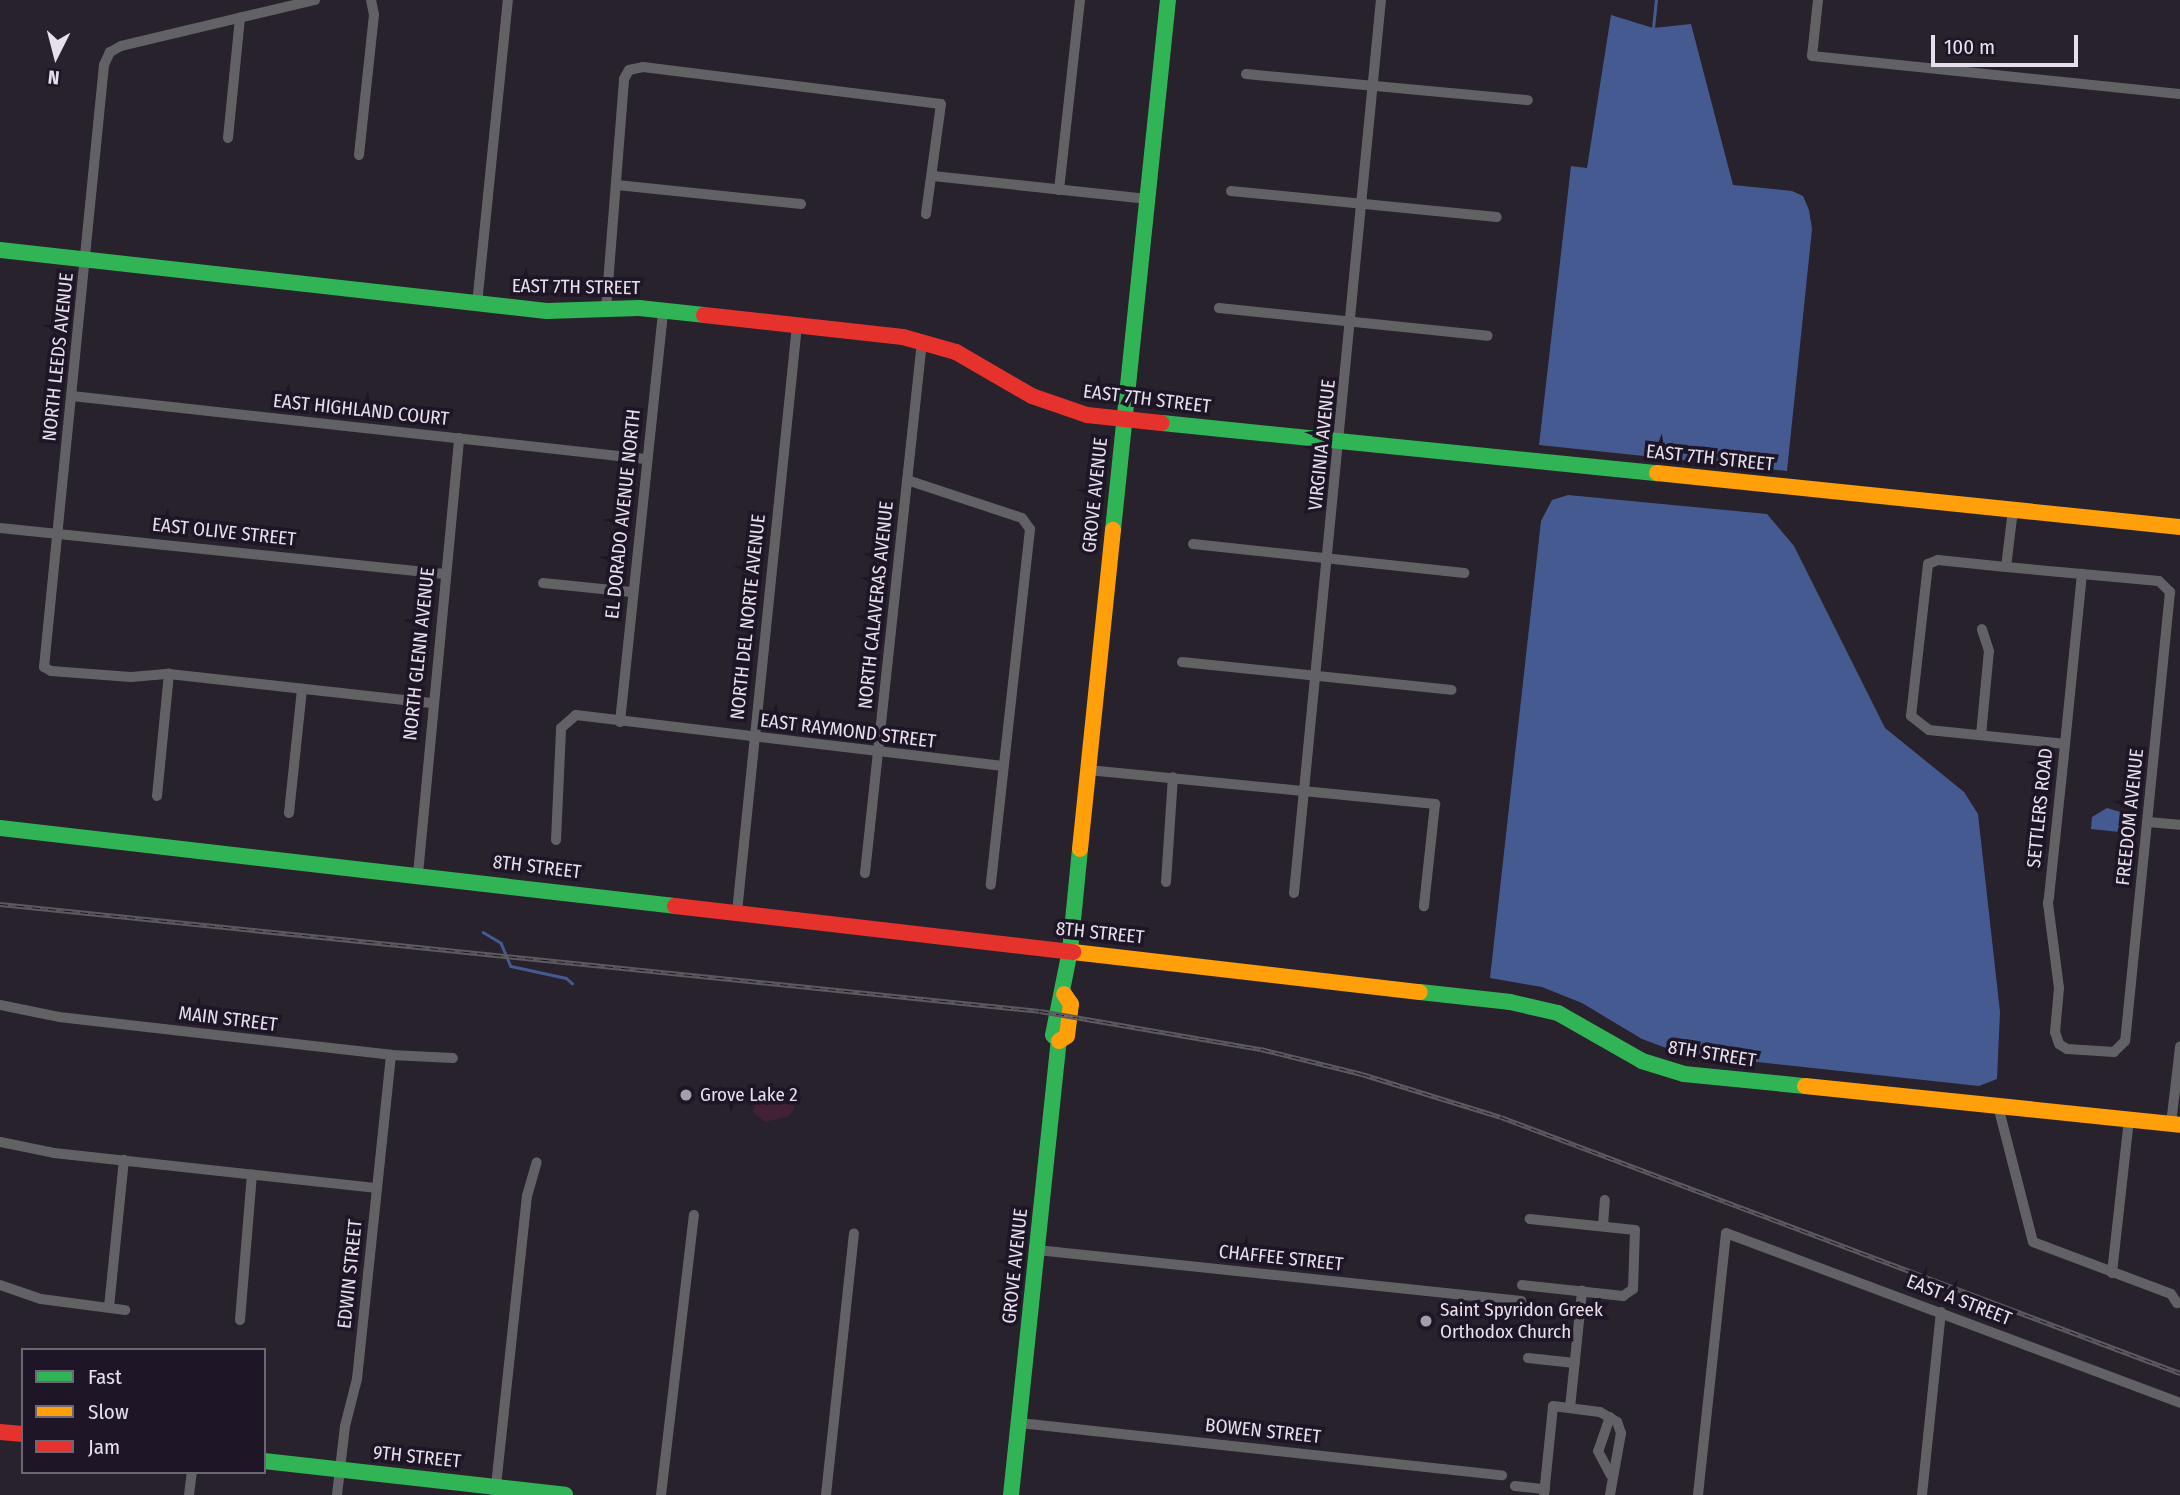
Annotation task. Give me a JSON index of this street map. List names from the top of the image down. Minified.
{"streets":{"street":["EAST 7TH STREET","NORTH LEEDS AVENUE","EAST HIGHLAND COURT","VIRGINIA AVENUE","GROVE AVENUE","EL DORADO AVENUE NORTH","EAST OLIVE STREET","NORTH CALAVERAS AVENUE","NORTH DEL NORTE AVENUE","NORTH GLENN AVENUE","EAST RAYMOND STREET","SETTLERS ROAD","FREEDOM AVENUE","8TH STREET","MAIN STREET","CHAFFEE STREET","EDWIN STREET","EAST A STREET","BOWEN STREET","9TH STREET"]},"crossings":[["EAST 7TH STREET","NORTH LEEDS AVENUE"],["EAST 7TH STREET","VIRGINIA AVENUE"],["EAST 7TH STREET","GROVE AVENUE"],["EAST 7TH STREET","EL DORADO AVENUE NORTH"],["EAST 7TH STREET","NORTH CALAVERAS AVENUE"],["EAST 7TH STREET","NORTH DEL NORTE AVENUE"],["NORTH LEEDS AVENUE","EAST HIGHLAND COURT"],["NORTH LEEDS AVENUE","EAST OLIVE STREET"],["EAST HIGHLAND COURT","EL DORADO AVENUE NORTH"],["EAST HIGHLAND COURT","NORTH GLENN AVENUE"],["GROVE AVENUE","8TH STREET"],["GROVE AVENUE","CHAFFEE STREET"],["GROVE AVENUE","BOWEN STREET"],["EL DORADO AVENUE NORTH","EAST RAYMOND STREET"],["EAST OLIVE STREET","NORTH GLENN AVENUE"],["NORTH CALAVERAS AVENUE","EAST RAYMOND STREET"],["NORTH DEL NORTE AVENUE","EAST RAYMOND STREET"],["NORTH DEL NORTE AVENUE","8TH STREET"],["NORTH GLENN AVENUE","8TH STREET"],["SETTLERS ROAD","FREEDOM AVENUE"],["MAIN STREET","EDWIN STREET"],["EDWIN STREET","9TH STREET"]],"places":["Grove Lake 2","Saint Spyridon Greek Orthodox Church"],"legend":["Fast","Slow","Jam"],"scale_bar":"100 m","north":"bottom"}
